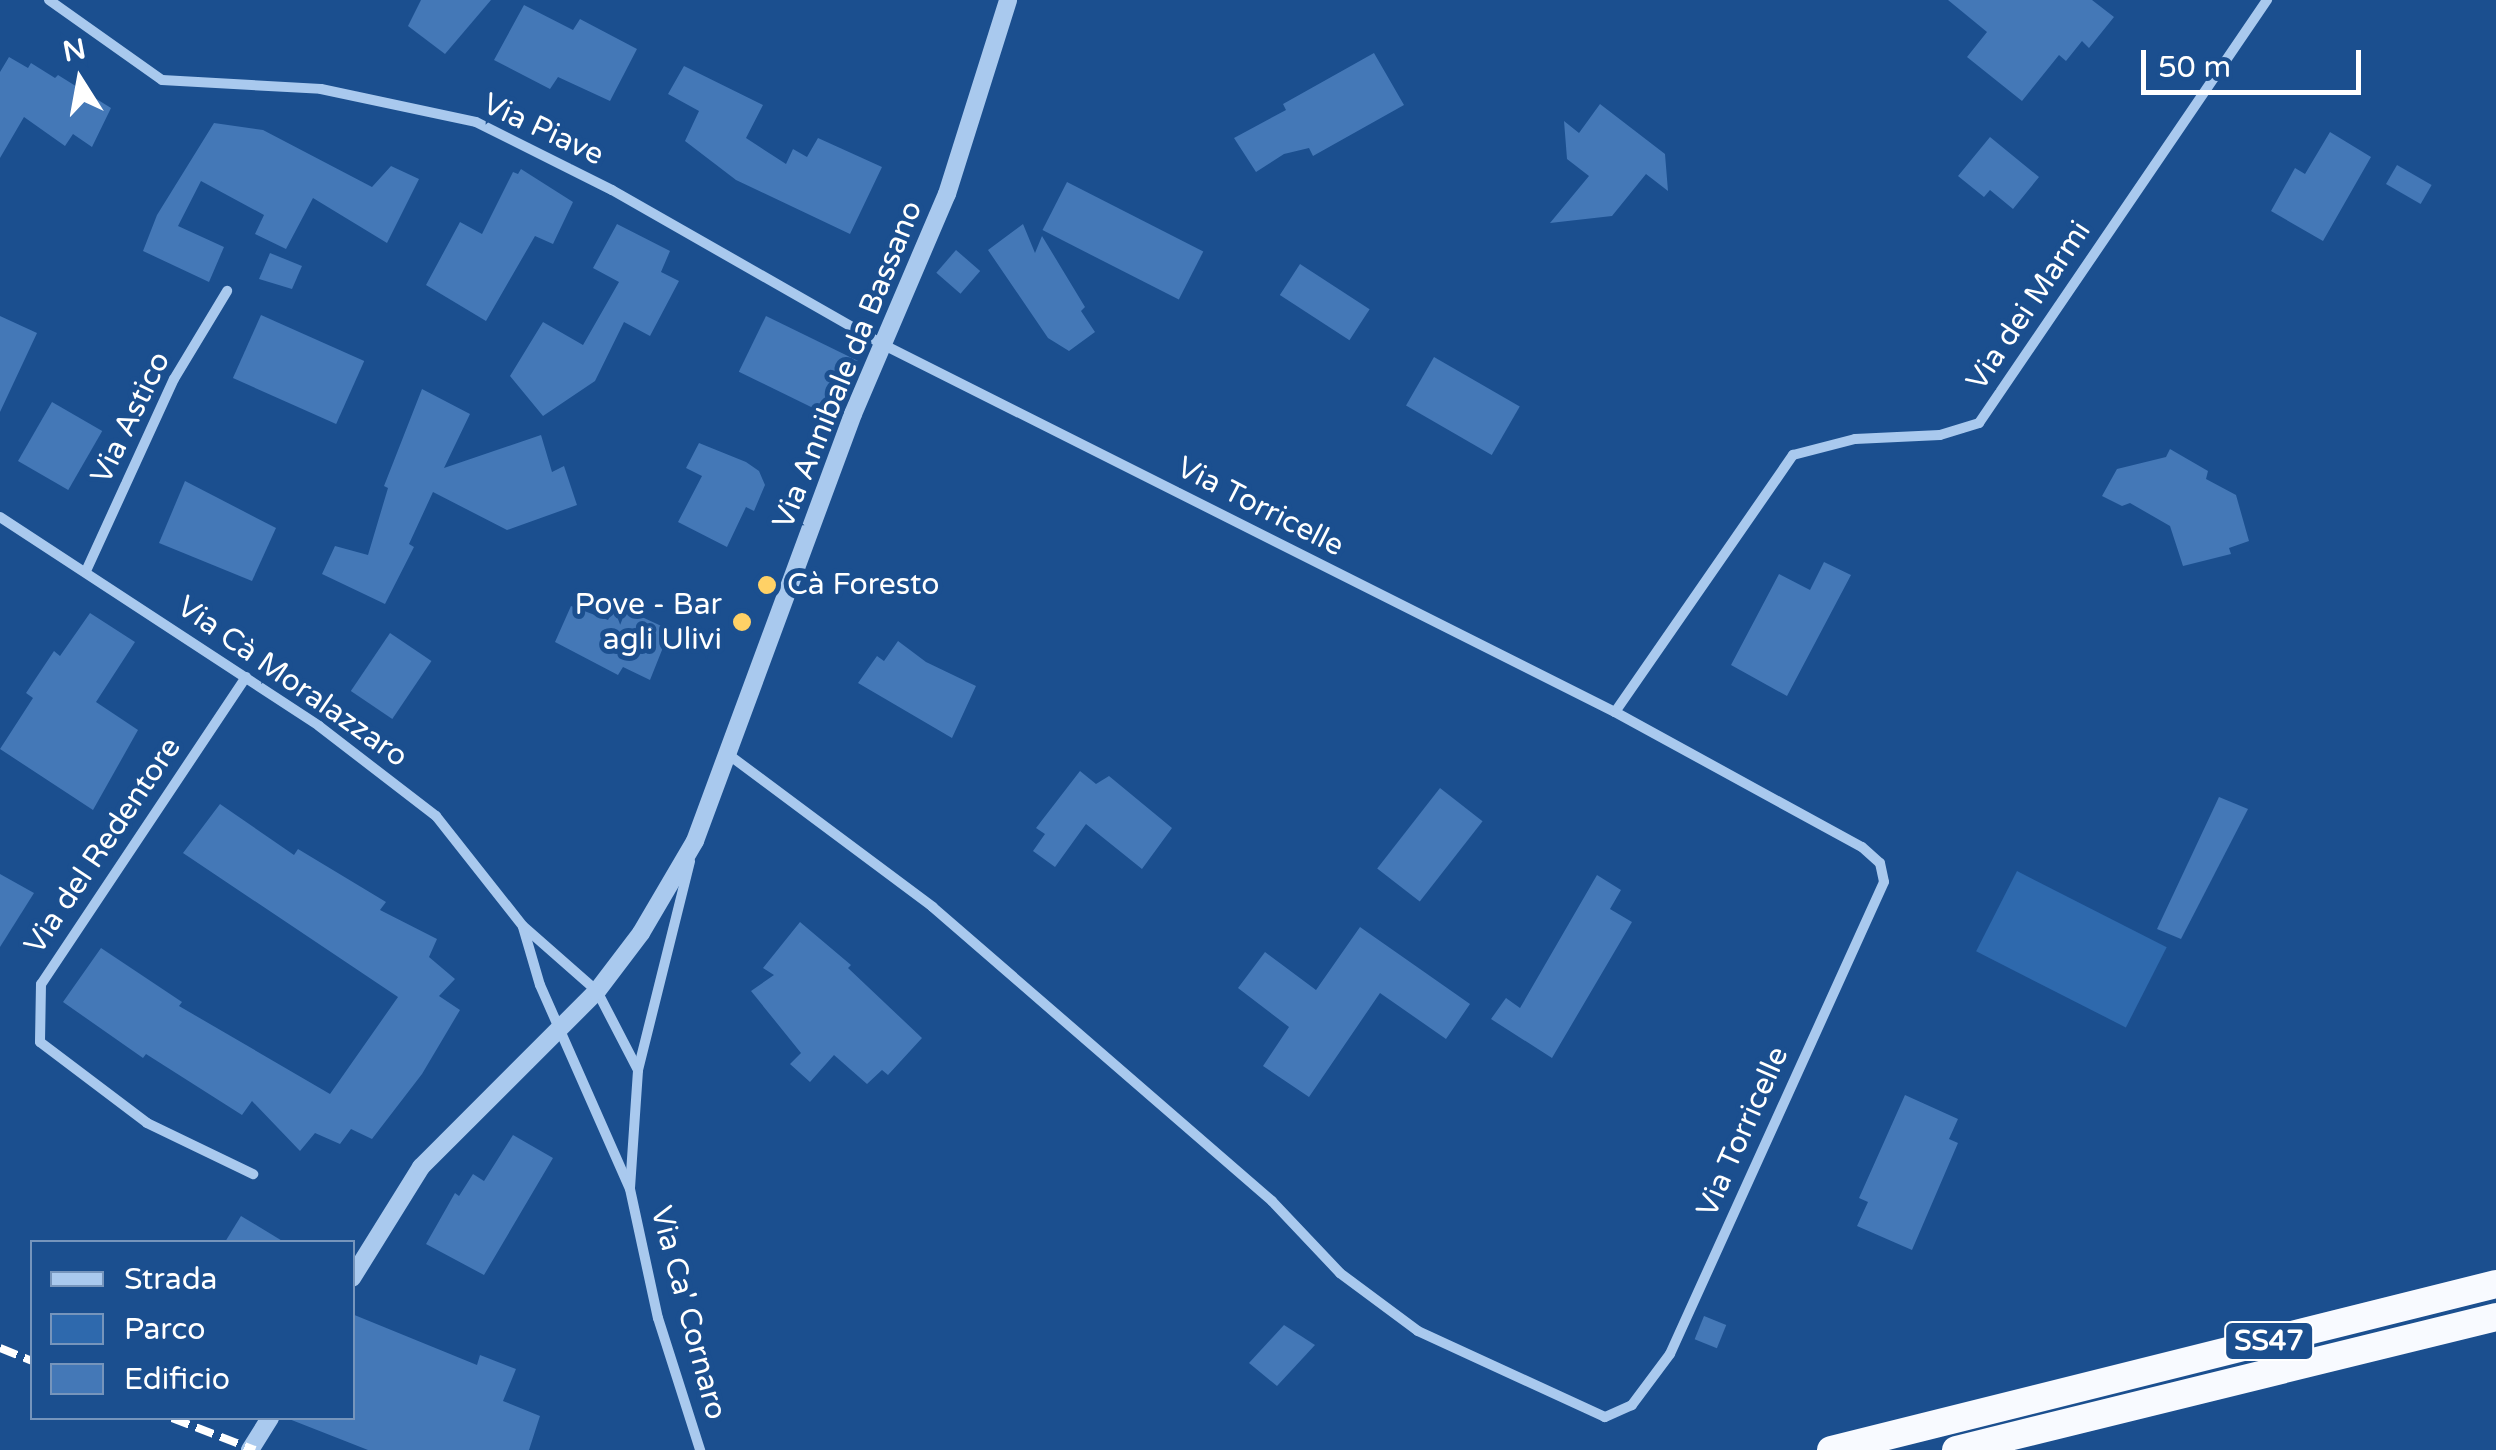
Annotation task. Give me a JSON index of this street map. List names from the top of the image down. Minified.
{"streets":{"highway":["SS47"],"street":["Via Piave","Via dei Marmi","Via Annibale da Bassano","Via Astico","Via Torricelle","Via Cà Moralazzaro","Via del Redentore","Via Ca' Cornaro"]},"crossings":[["Via Piave","Via Annibale da Bassano"],["Via Piave","Via Torricelle"],["Via dei Marmi","Via Torricelle"],["Via Annibale da Bassano","Via Torricelle"],["Via Annibale da Bassano","Via Cà Moralazzaro"],["Via Annibale da Bassano","Via Ca' Cornaro"],["Via Astico","Via Cà Moralazzaro"],["Via Cà Moralazzaro","Via del Redentore"],["Via Cà Moralazzaro","Via Ca' Cornaro"]],"places":["Cà Foresto","Pove - Bar agli Ulivi"],"legend":["Strada","Parco","Edificio"],"scale_bar":"50 m","north":"top"}
